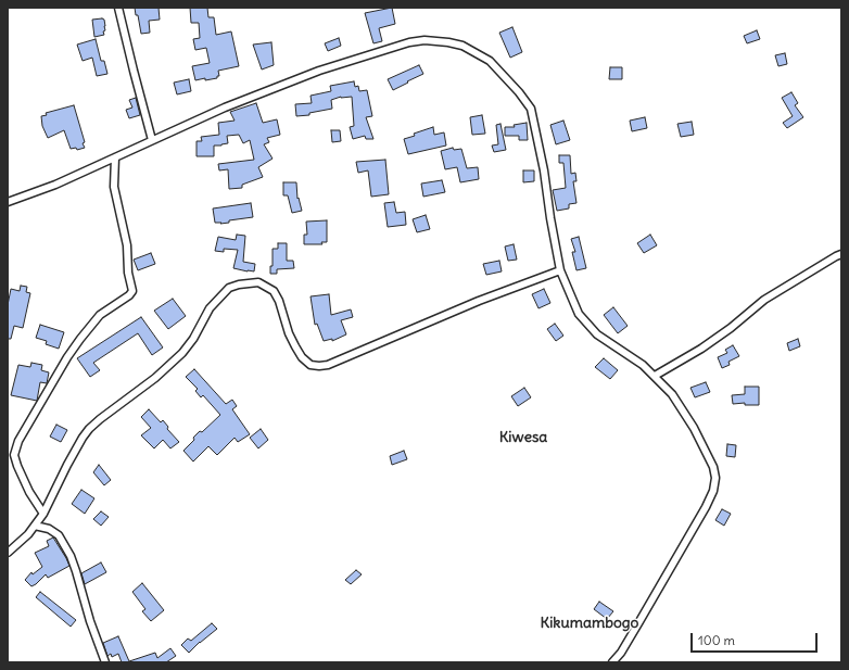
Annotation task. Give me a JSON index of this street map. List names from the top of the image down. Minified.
{"districts":["Kiwesa","Kikumambogo"],"scale_bar":"100 m"}
